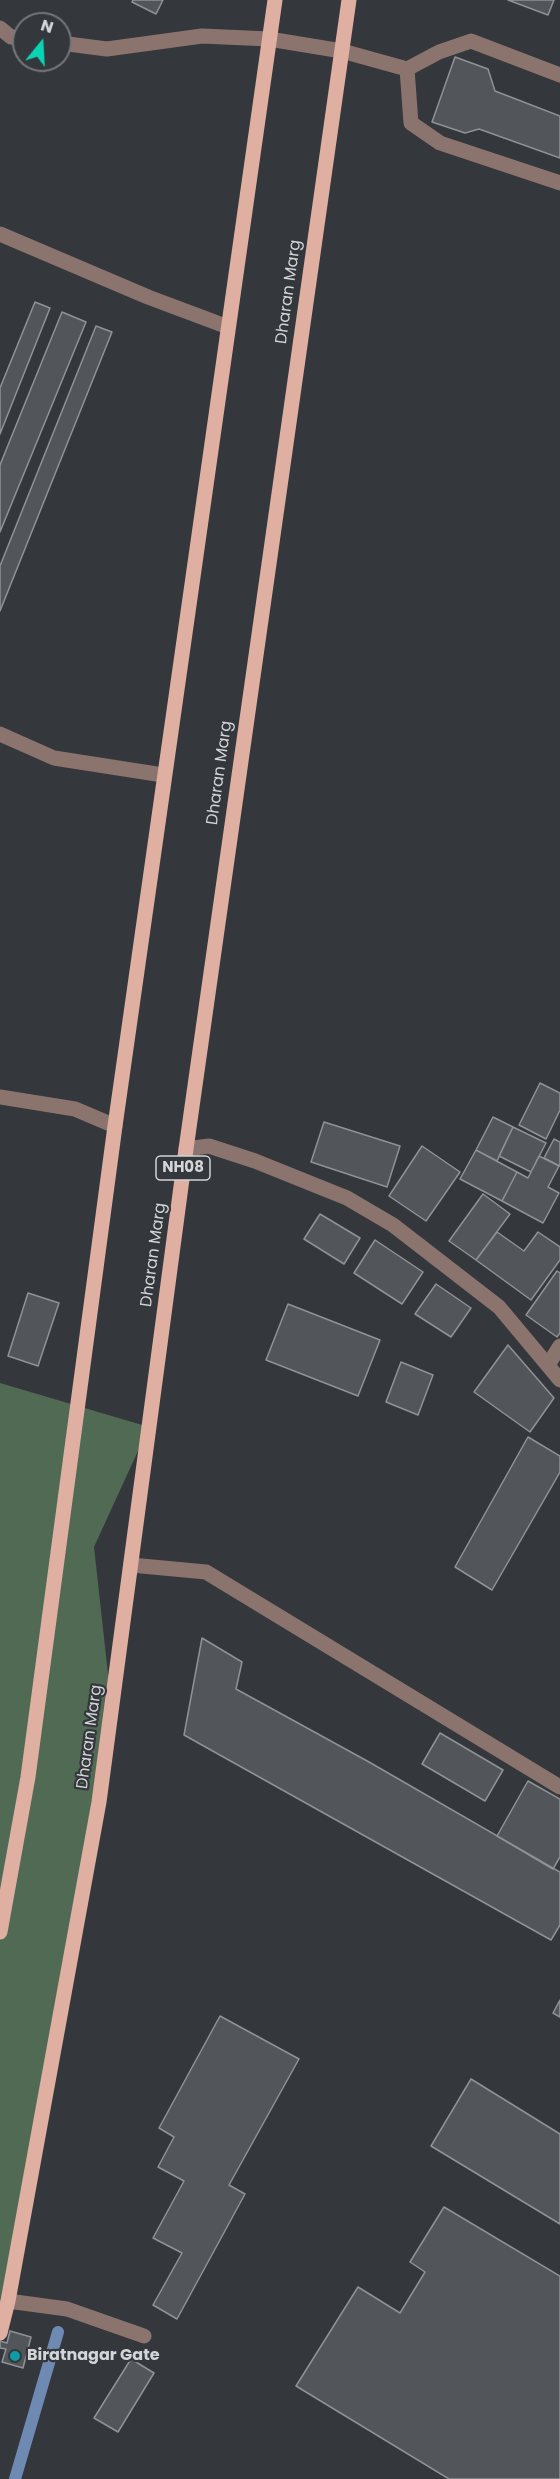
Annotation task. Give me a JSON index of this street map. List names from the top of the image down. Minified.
{"streets":{"main road":["Dharan Marg","NH08"]},"places":["Biratnagar Gate"],"north":"top"}
